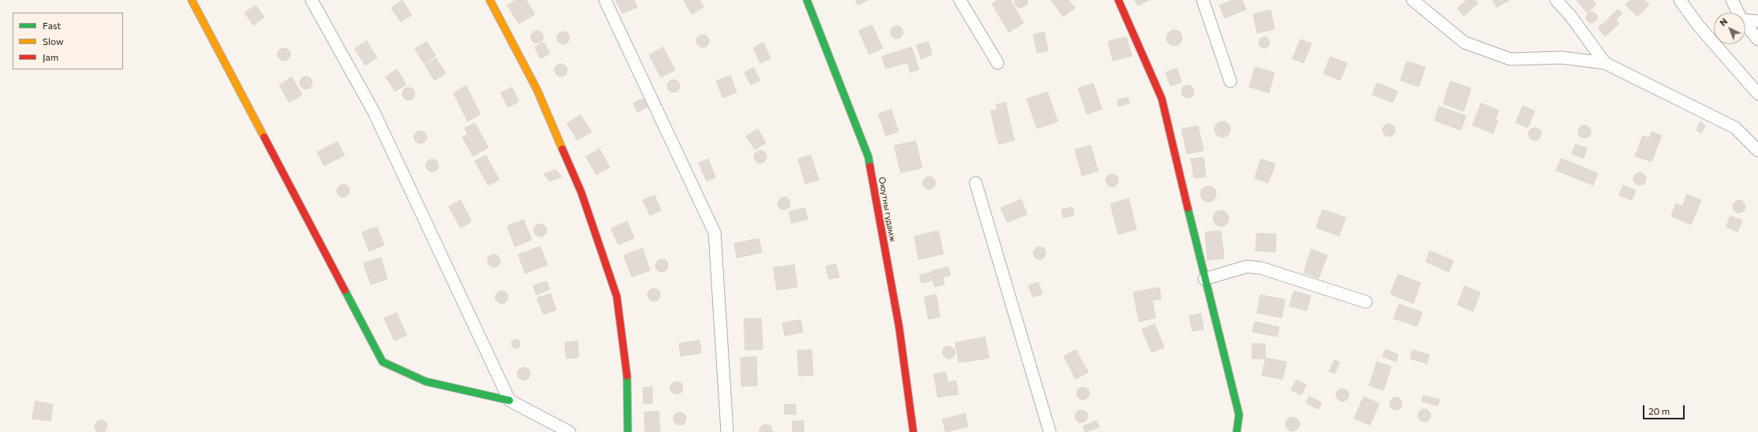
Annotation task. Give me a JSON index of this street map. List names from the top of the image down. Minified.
{"streets":{"street":["Оюутны гудамж"]},"legend":["Fast","Slow","Jam"],"scale_bar":"20 m","north":"top left"}
